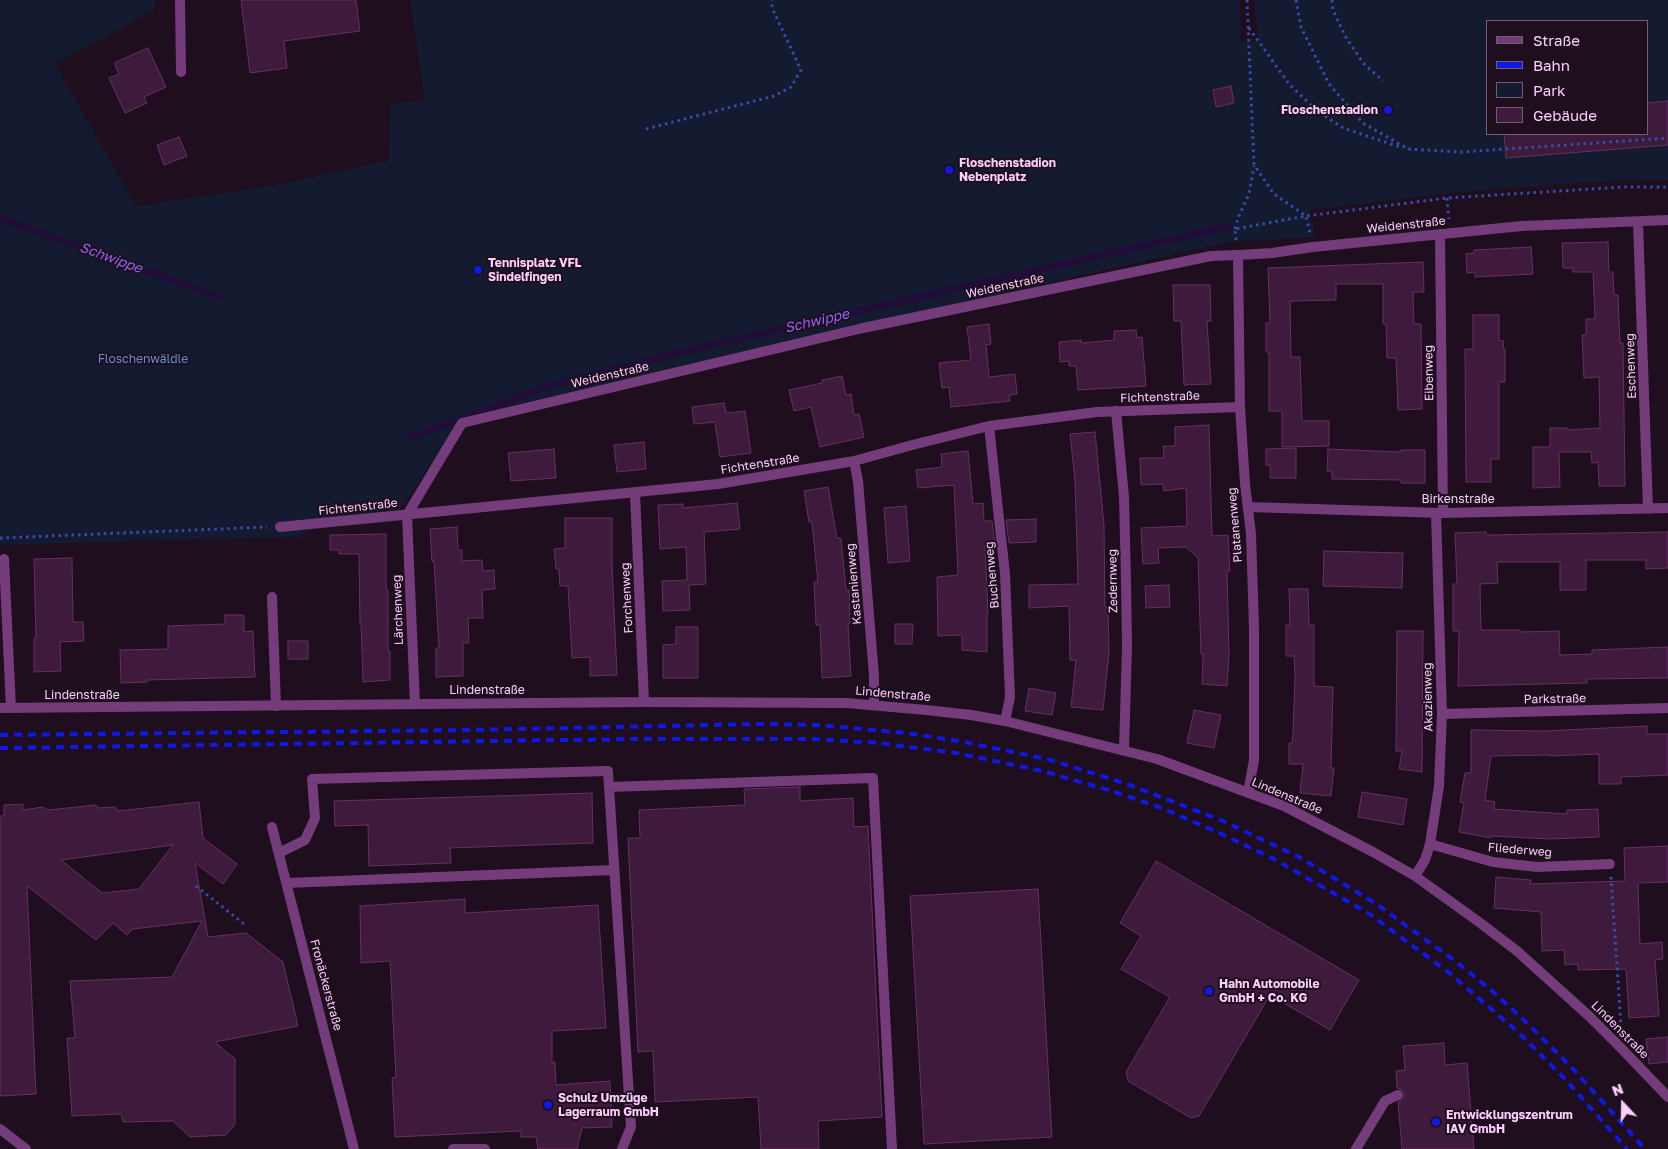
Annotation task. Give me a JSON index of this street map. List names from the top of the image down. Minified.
{"streets":{"street":["Weidenstraße","Eschenweg","Eibenweg","Fichtenstraße","Birkenstraße","Platanenweg","Buchenweg","Zedernweg","Kastanienweg","Forchenweg","Lärchenweg","Lindenstraße","Akazienweg","Parkstraße","Fliederweg","Fronäckerstraße"]},"crossings":[["Weidenstraße","Eschenweg"],["Weidenstraße","Eibenweg"],["Weidenstraße","Fichtenstraße"],["Weidenstraße","Platanenweg"],["Weidenstraße","Lärchenweg"],["Eschenweg","Birkenstraße"],["Eibenweg","Birkenstraße"],["Eibenweg","Akazienweg"],["Fichtenstraße","Platanenweg"],["Fichtenstraße","Buchenweg"],["Fichtenstraße","Zedernweg"],["Fichtenstraße","Kastanienweg"],["Fichtenstraße","Forchenweg"],["Fichtenstraße","Lärchenweg"],["Birkenstraße","Platanenweg"],["Birkenstraße","Akazienweg"],["Platanenweg","Lindenstraße"],["Buchenweg","Lindenstraße"],["Zedernweg","Lindenstraße"],["Kastanienweg","Lindenstraße"],["Forchenweg","Lindenstraße"],["Lärchenweg","Lindenstraße"],["Lindenstraße","Akazienweg"],["Akazienweg","Parkstraße"],["Akazienweg","Fliederweg"]],"water":["Schwippe"],"parks":["Floschenwäldle"],"places":["Floschenstadion","Floschenstadion Nebenplatz","Tennisplatz VFL Sindelfingen","Hahn Automobile GmbH + Co. KG","Schulz Umzüge Lagerraum GmbH","Entwicklungszentrum IAV GmbH"],"legend":["Straße","Bahn","Park","Gebäude"],"north":"top"}
